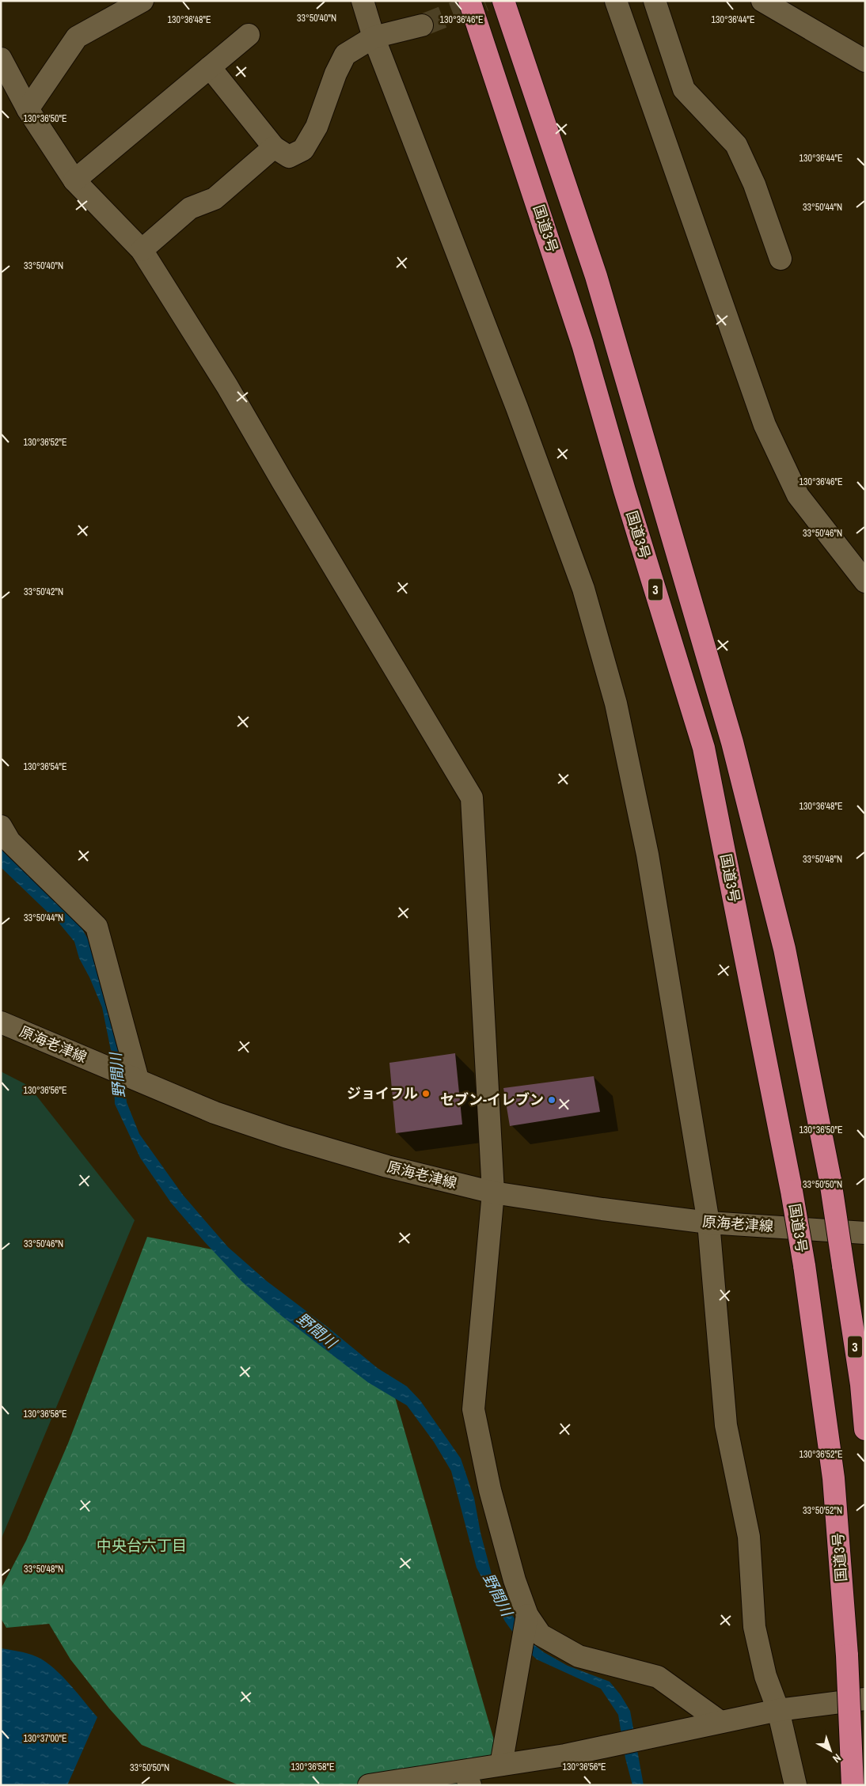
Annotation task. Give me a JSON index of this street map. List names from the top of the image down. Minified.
{"streets":{"highway":["国道3号","3"],"street":["原海老津線"]},"districts":["中央台六丁目"],"water":["野間川"],"places":["ジョイフル","セブン-イレブン"],"north":"bottom right","coordinates":["33°50'40\"N","130°36'46\"E","130°36'48\"E","130°36'44\"E","130°36'50\"E","33°50'44\"N","130°36'52\"E","33°50'46\"N","33°50'42\"N","130°36'54\"E","33°50'48\"N","130°36'56\"E","33°50'50\"N","130°36'58\"E","33°50'52\"N","130°37'00\"E"]}
